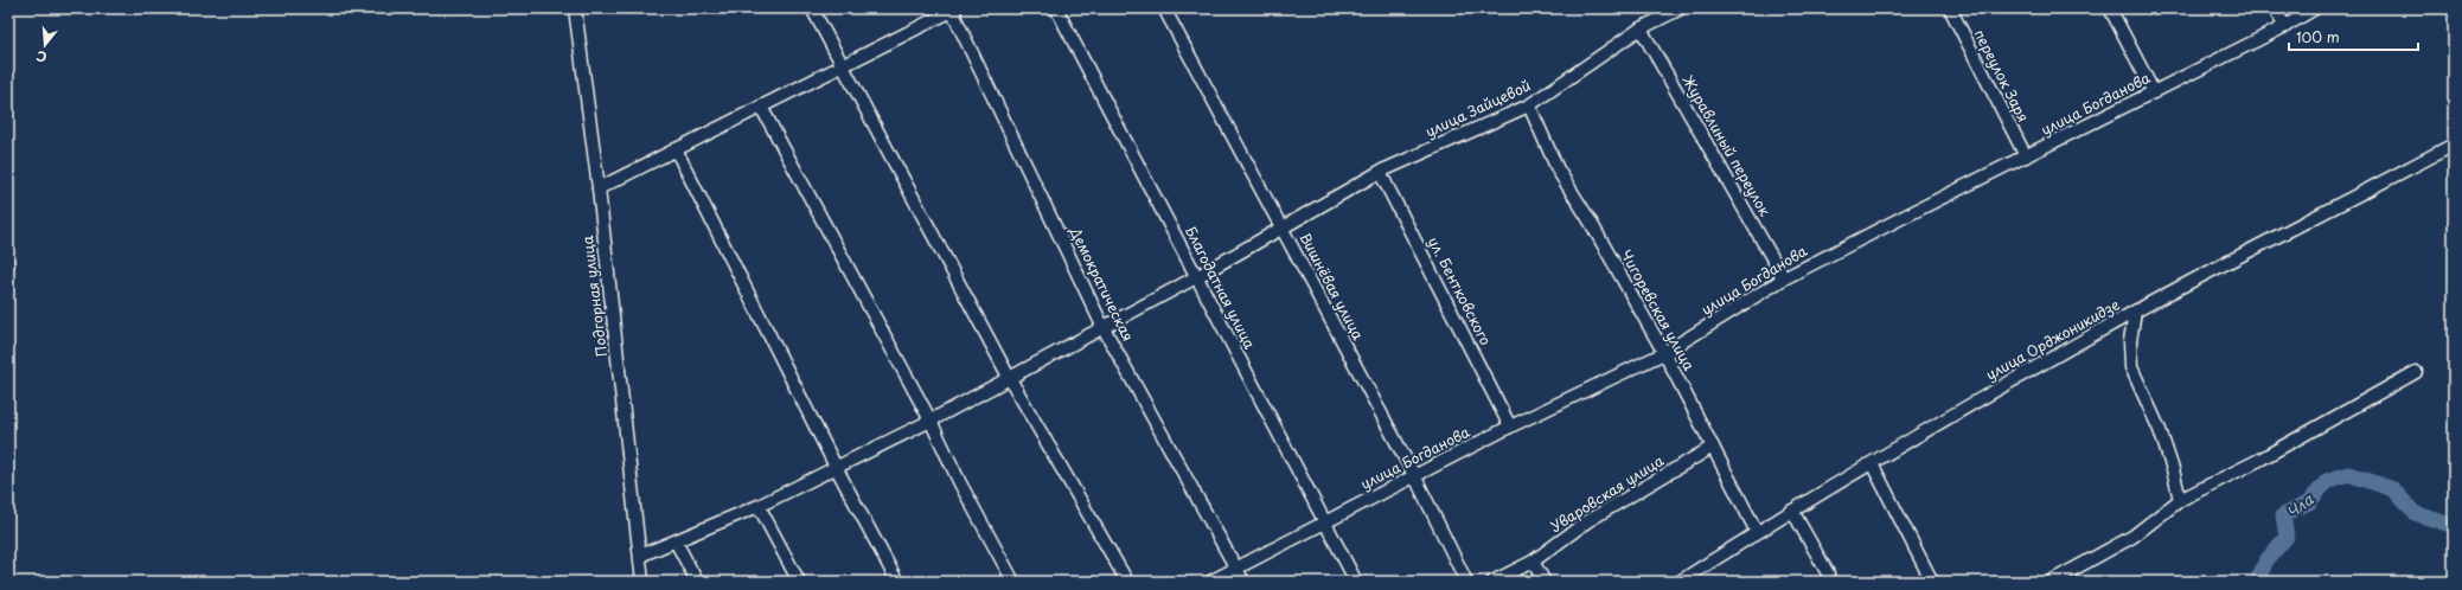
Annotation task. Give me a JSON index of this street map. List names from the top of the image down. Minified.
{"streets":{"street":["переулок Заря","улица Богданова","улица Зайцевой","Журавлиный переулок","Демократическая","Вишнёвая улица","Благодатная улица","ул. Бентковского","Подгорная улица","Чигоревская улица","улица Орджоникидзе","Уваровская улица"]},"crossings":[["переулок Заря","улица Богданова"],["улица Богданова","Журавлиный переулок"],["улица Богданова","Демократическая"],["улица Богданова","Вишнёвая улица"],["улица Богданова","Благодатная улица"],["улица Богданова","ул. Бентковского"],["улица Богданова","Чигоревская улица"],["улица Зайцевой","Журавлиный переулок"],["улица Зайцевой","Демократическая"],["улица Зайцевой","Вишнёвая улица"],["улица Зайцевой","Благодатная улица"],["улица Зайцевой","ул. Бентковского"],["улица Зайцевой","Подгорная улица"],["улица Зайцевой","Чигоревская улица"],["Чигоревская улица","улица Орджоникидзе"],["Чигоревская улица","Уваровская улица"]],"water":["Чла"],"scale_bar":"100 m","north":"bottom"}
